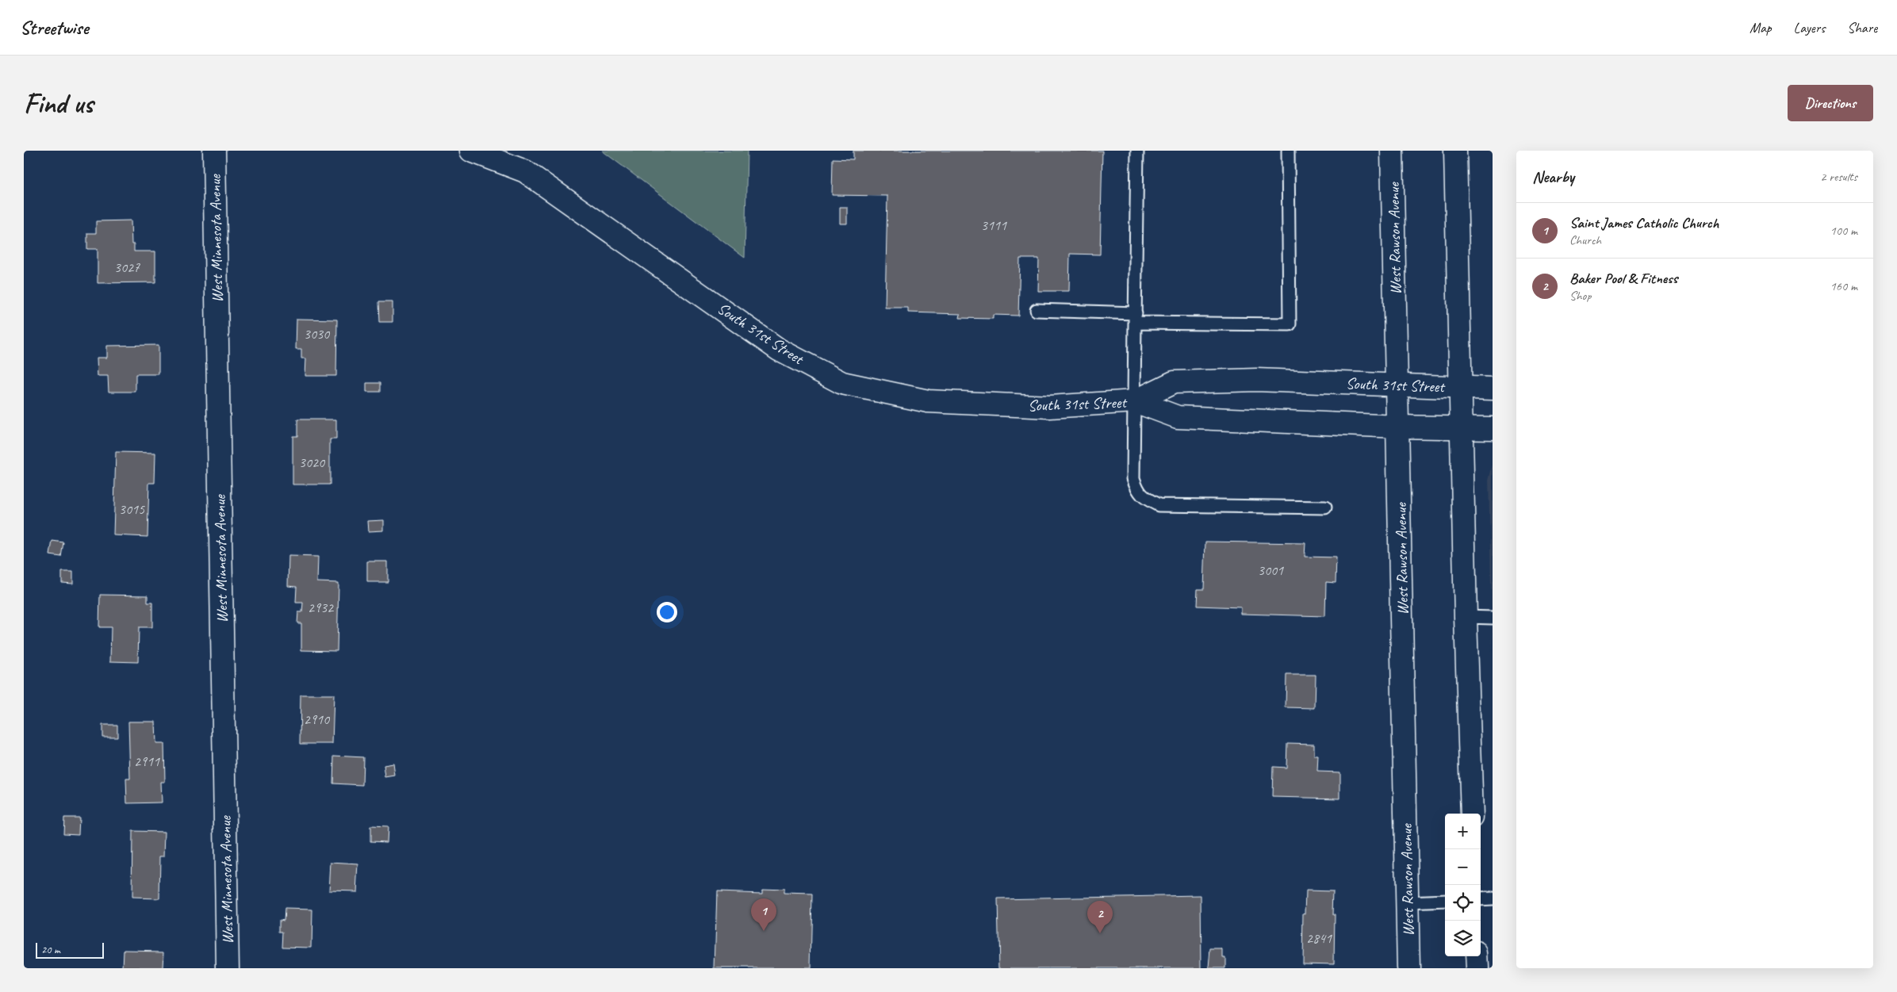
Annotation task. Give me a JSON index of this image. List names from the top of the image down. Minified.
{"streets":{"street":["West Minnesota Avenue","West Rawson Avenue","South 31st Street"]},"crossings":[["West Rawson Avenue","South 31st Street"]],"house_numbers":["3111","3027","3030","3020","3015","3001","2932","2910","2911","2841"],"scale_bar":"20 m","page":{"header":"Streetwise","nav":["Map","Layers","Share"],"buttons":"Directions","title":"Find us","heading":["Nearby","2 results"],"list":[{"mark":"1","name":"Saint James Catholic Church","note":"Church","value":"100 m"},{"mark":"2","name":"Baker Pool & Fitness","note":"Shop","value":"160 m"}],"map_buttons":["+","−"],"pins":["1","2"],"scale":"20 m"}}
